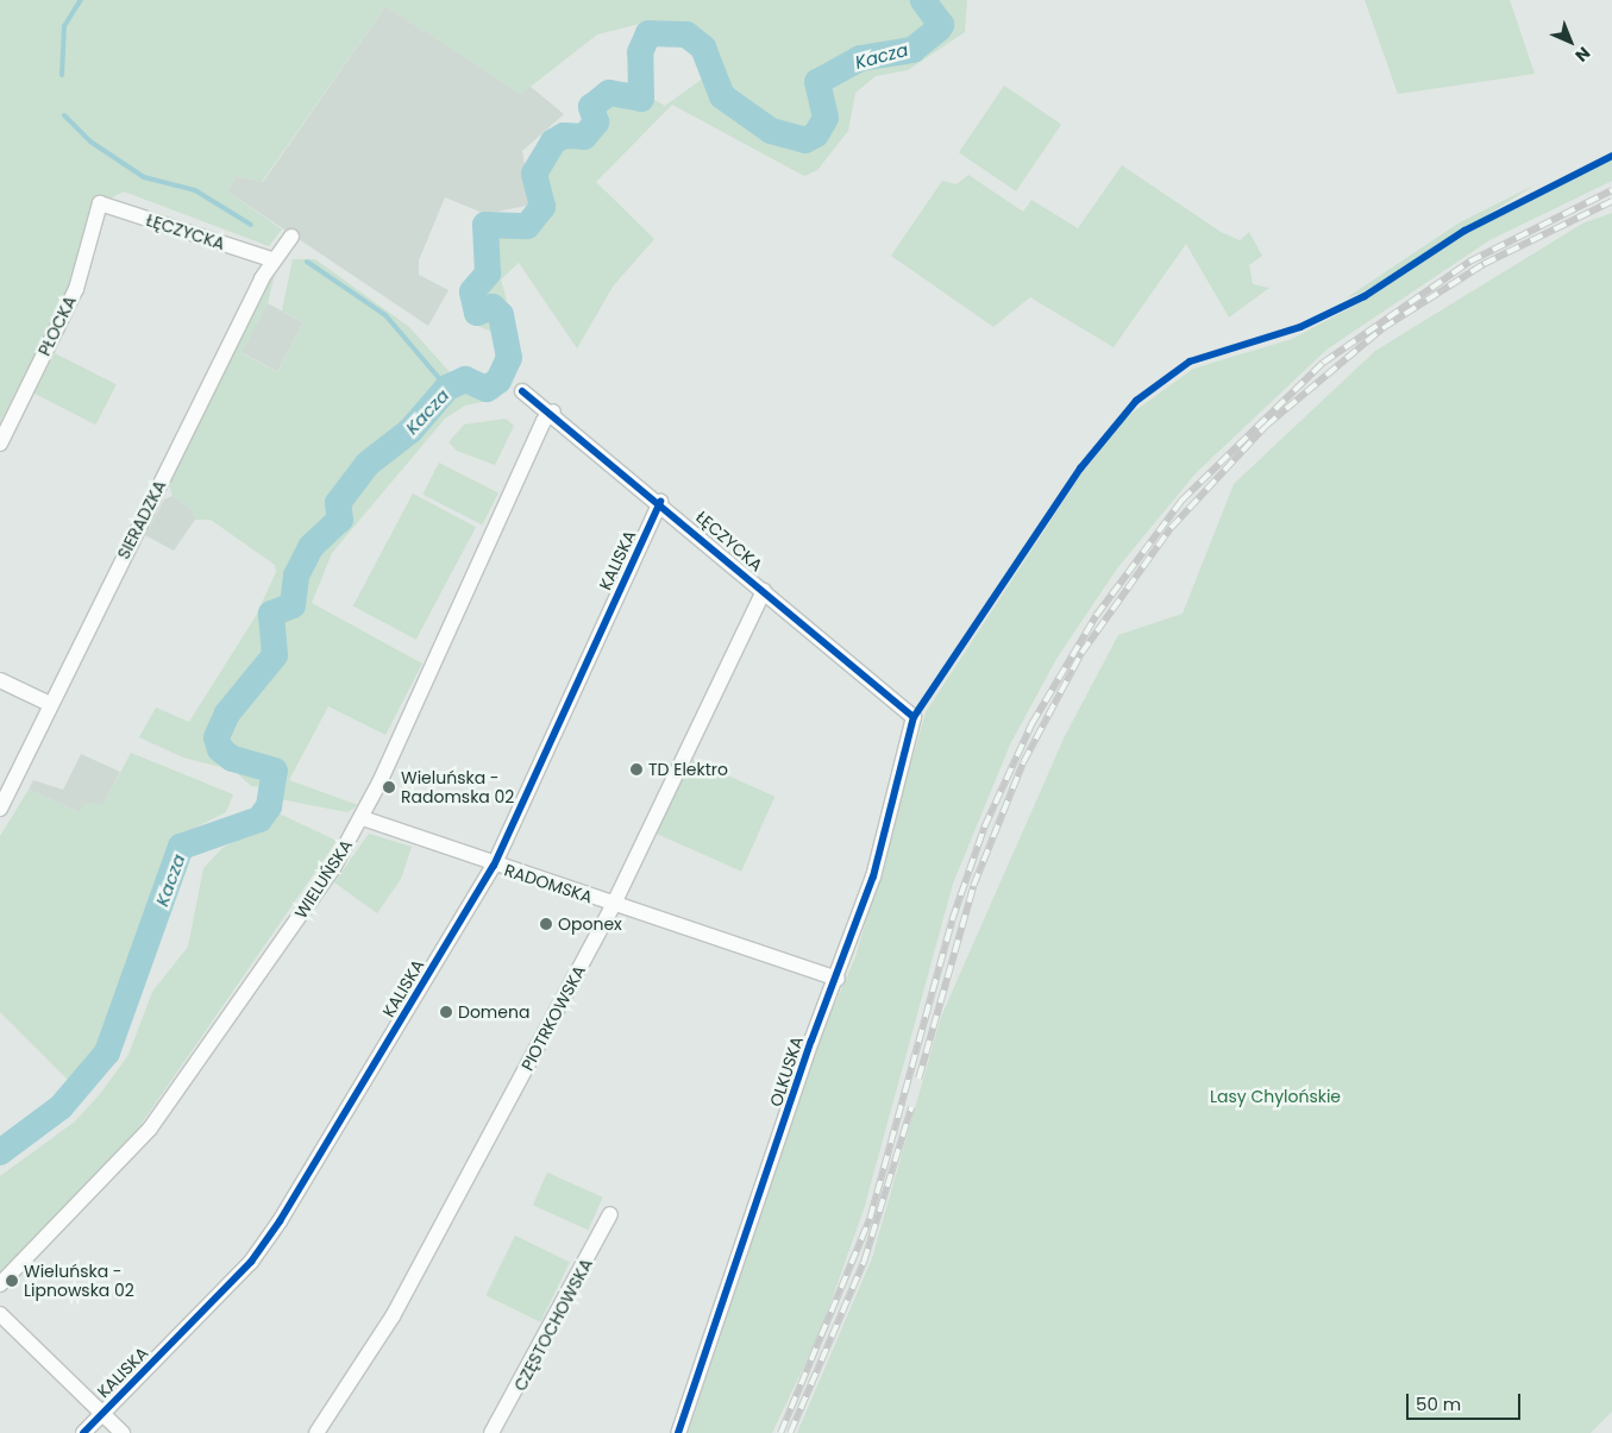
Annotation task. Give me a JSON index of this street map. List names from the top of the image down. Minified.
{"streets":{"street":["ŁĘCZYCKA","PŁOCKA","SIERADZKA","KALISKA","WIELUŃSKA","RADOMSKA","PIOTRKOWSKA","OLKUSKA","CZĘSTOCHOWSKA"]},"crossings":[["ŁĘCZYCKA","PŁOCKA"],["ŁĘCZYCKA","SIERADZKA"],["ŁĘCZYCKA","KALISKA"],["ŁĘCZYCKA","WIELUŃSKA"],["ŁĘCZYCKA","PIOTRKOWSKA"],["ŁĘCZYCKA","OLKUSKA"],["KALISKA","RADOMSKA"],["WIELUŃSKA","RADOMSKA"],["RADOMSKA","PIOTRKOWSKA"],["RADOMSKA","OLKUSKA"]],"water":["Kacza"],"parks":["Lasy Chylońskie"],"places":["TD Elektro","Wieluńska - Radomska 02","Oponex","Domena","Wieluńska - Lipnowska 02"],"scale_bar":"50 m","north":"bottom right"}
